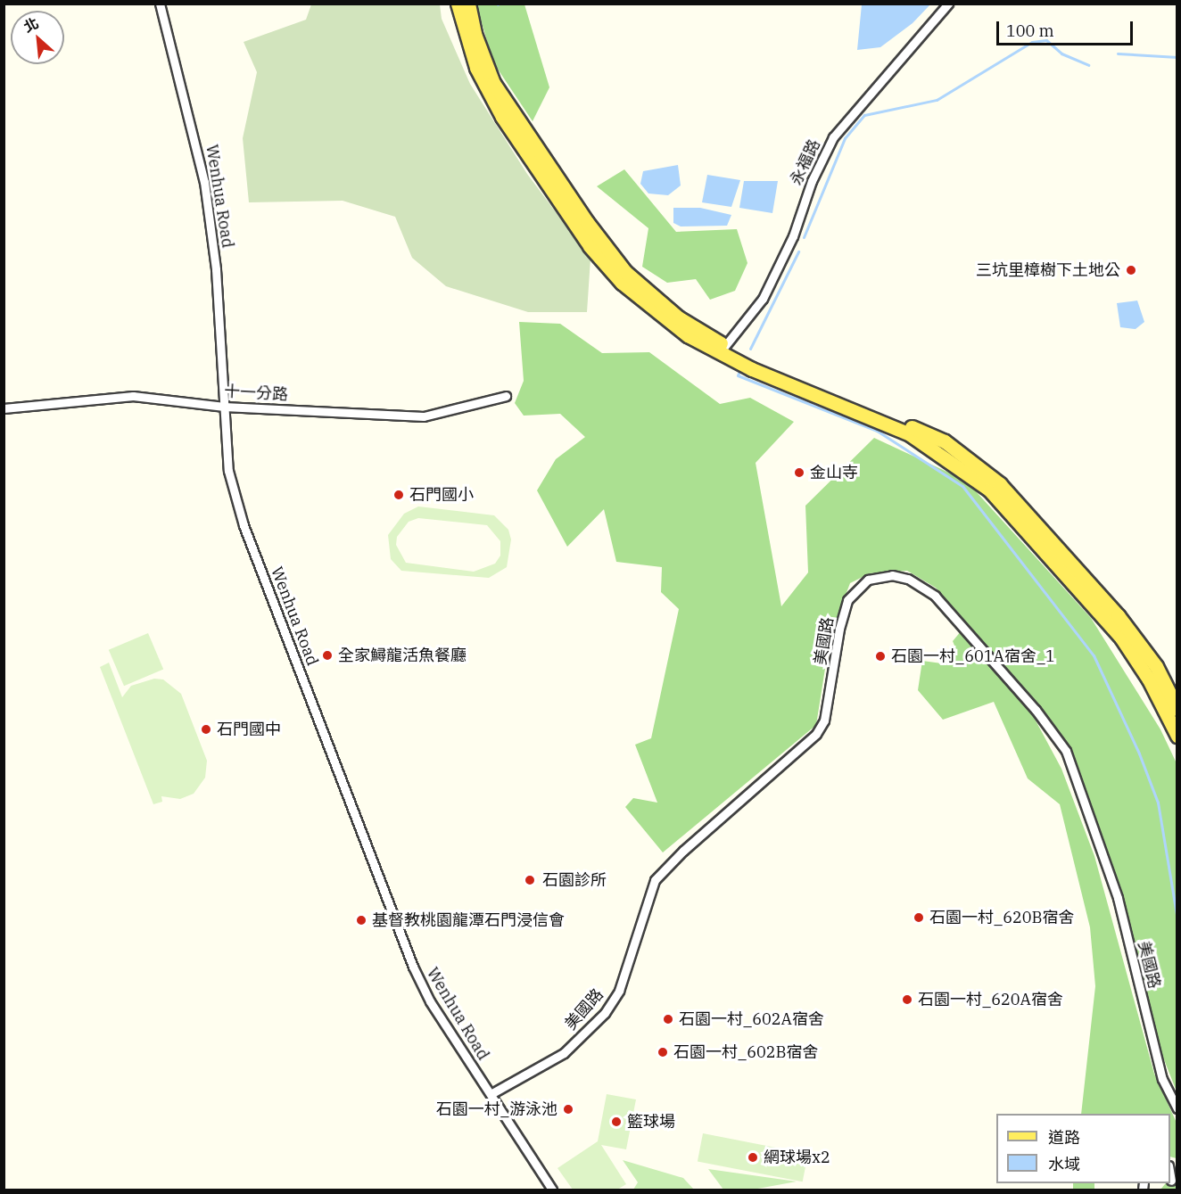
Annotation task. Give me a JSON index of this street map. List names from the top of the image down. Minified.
{"streets":{"street":["永福路","Wenhua Road","十一分路","美國路"]},"crossings":[["Wenhua Road","十一分路"],["Wenhua Road","美國路"]],"places":["三坑里樟樹下土地公","金山寺","石門國小","全家鱘龍活魚餐廳","石園一村_601A宿舍_1","石門國中","石園診所","石園一村_620B宿舍","基督教桃園龍潭石門浸信會","石園一村_620A宿舍","石園一村_602A宿舍","石園一村_602B宿舍","石園一村_游泳池","籃球場","網球場x2"],"legend":["道路","水域"],"scale_bar":"100 m","north":"top left"}
